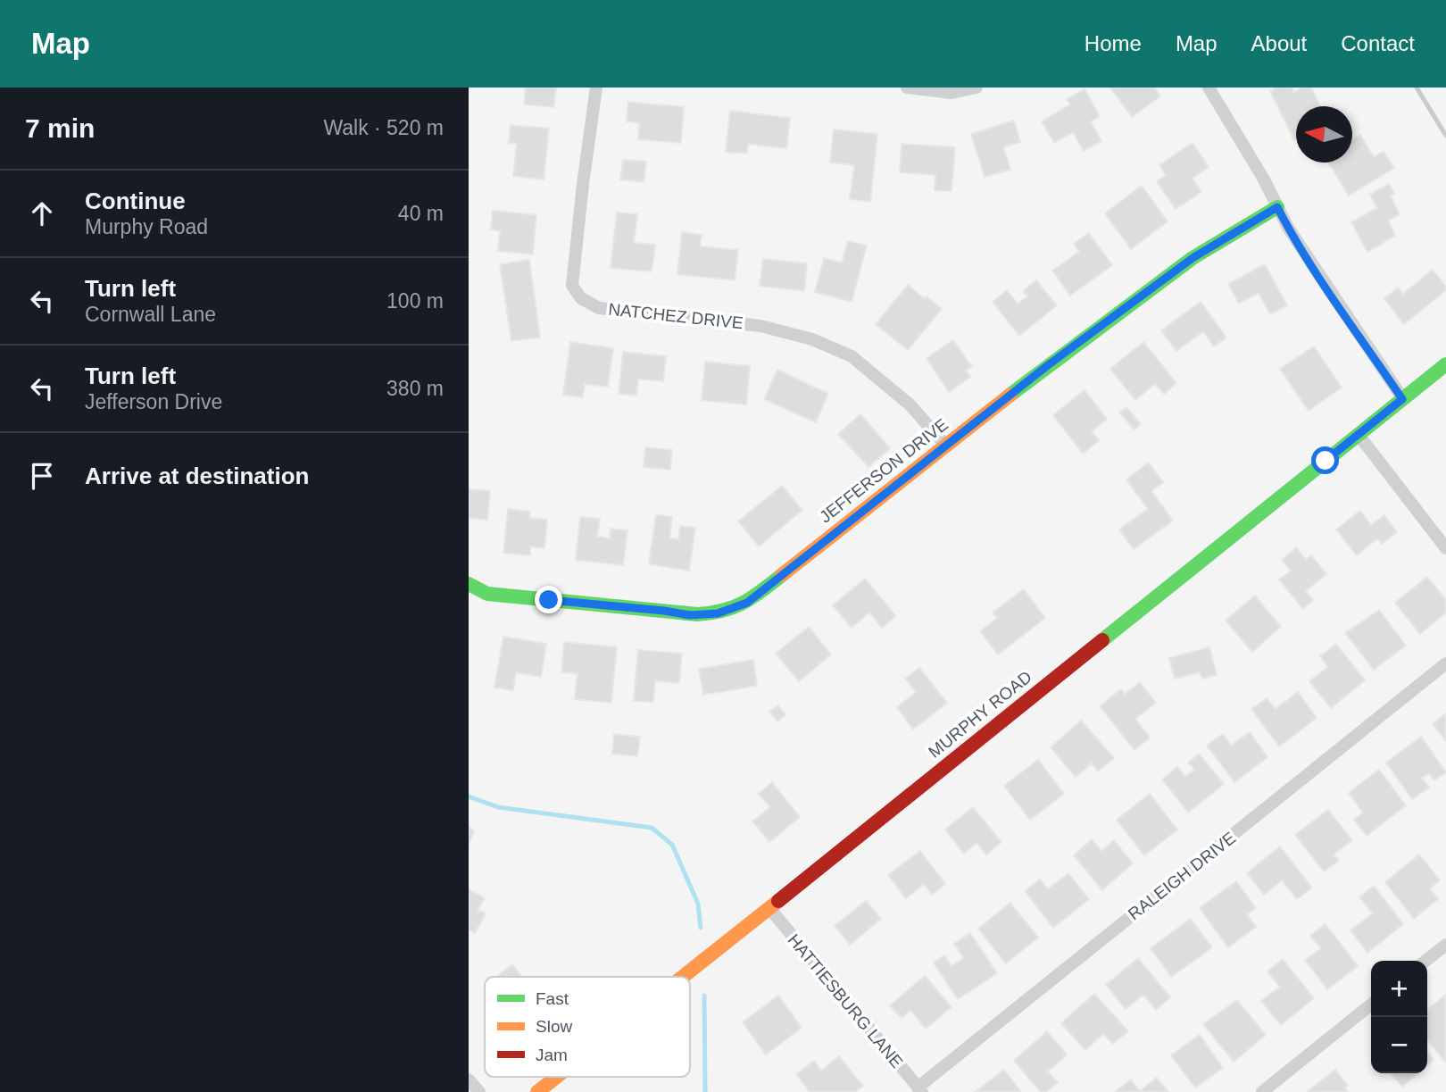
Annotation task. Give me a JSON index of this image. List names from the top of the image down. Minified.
{"streets":{"main road":["JEFFERSON DRIVE","MURPHY ROAD"],"street":["NATCHEZ DRIVE","RALEIGH DRIVE","HATTIESBURG LANE"]},"crossings":[["NATCHEZ DRIVE","JEFFERSON DRIVE"],["MURPHY ROAD","HATTIESBURG LANE"],["RALEIGH DRIVE","HATTIESBURG LANE"]],"legend":["Fast","Slow","Jam"],"north":"left","page":{"header":"Map","nav":["Home","Map","About","Contact"],"heading":["7 min","Walk · 520 m"],"list":[["Continue","Murphy Road","40 m"],["Turn left","Cornwall Lane","100 m"],["Turn left","Jefferson Drive","380 m"],"Arrive at destination"],"map_buttons":["+","−"]}}
